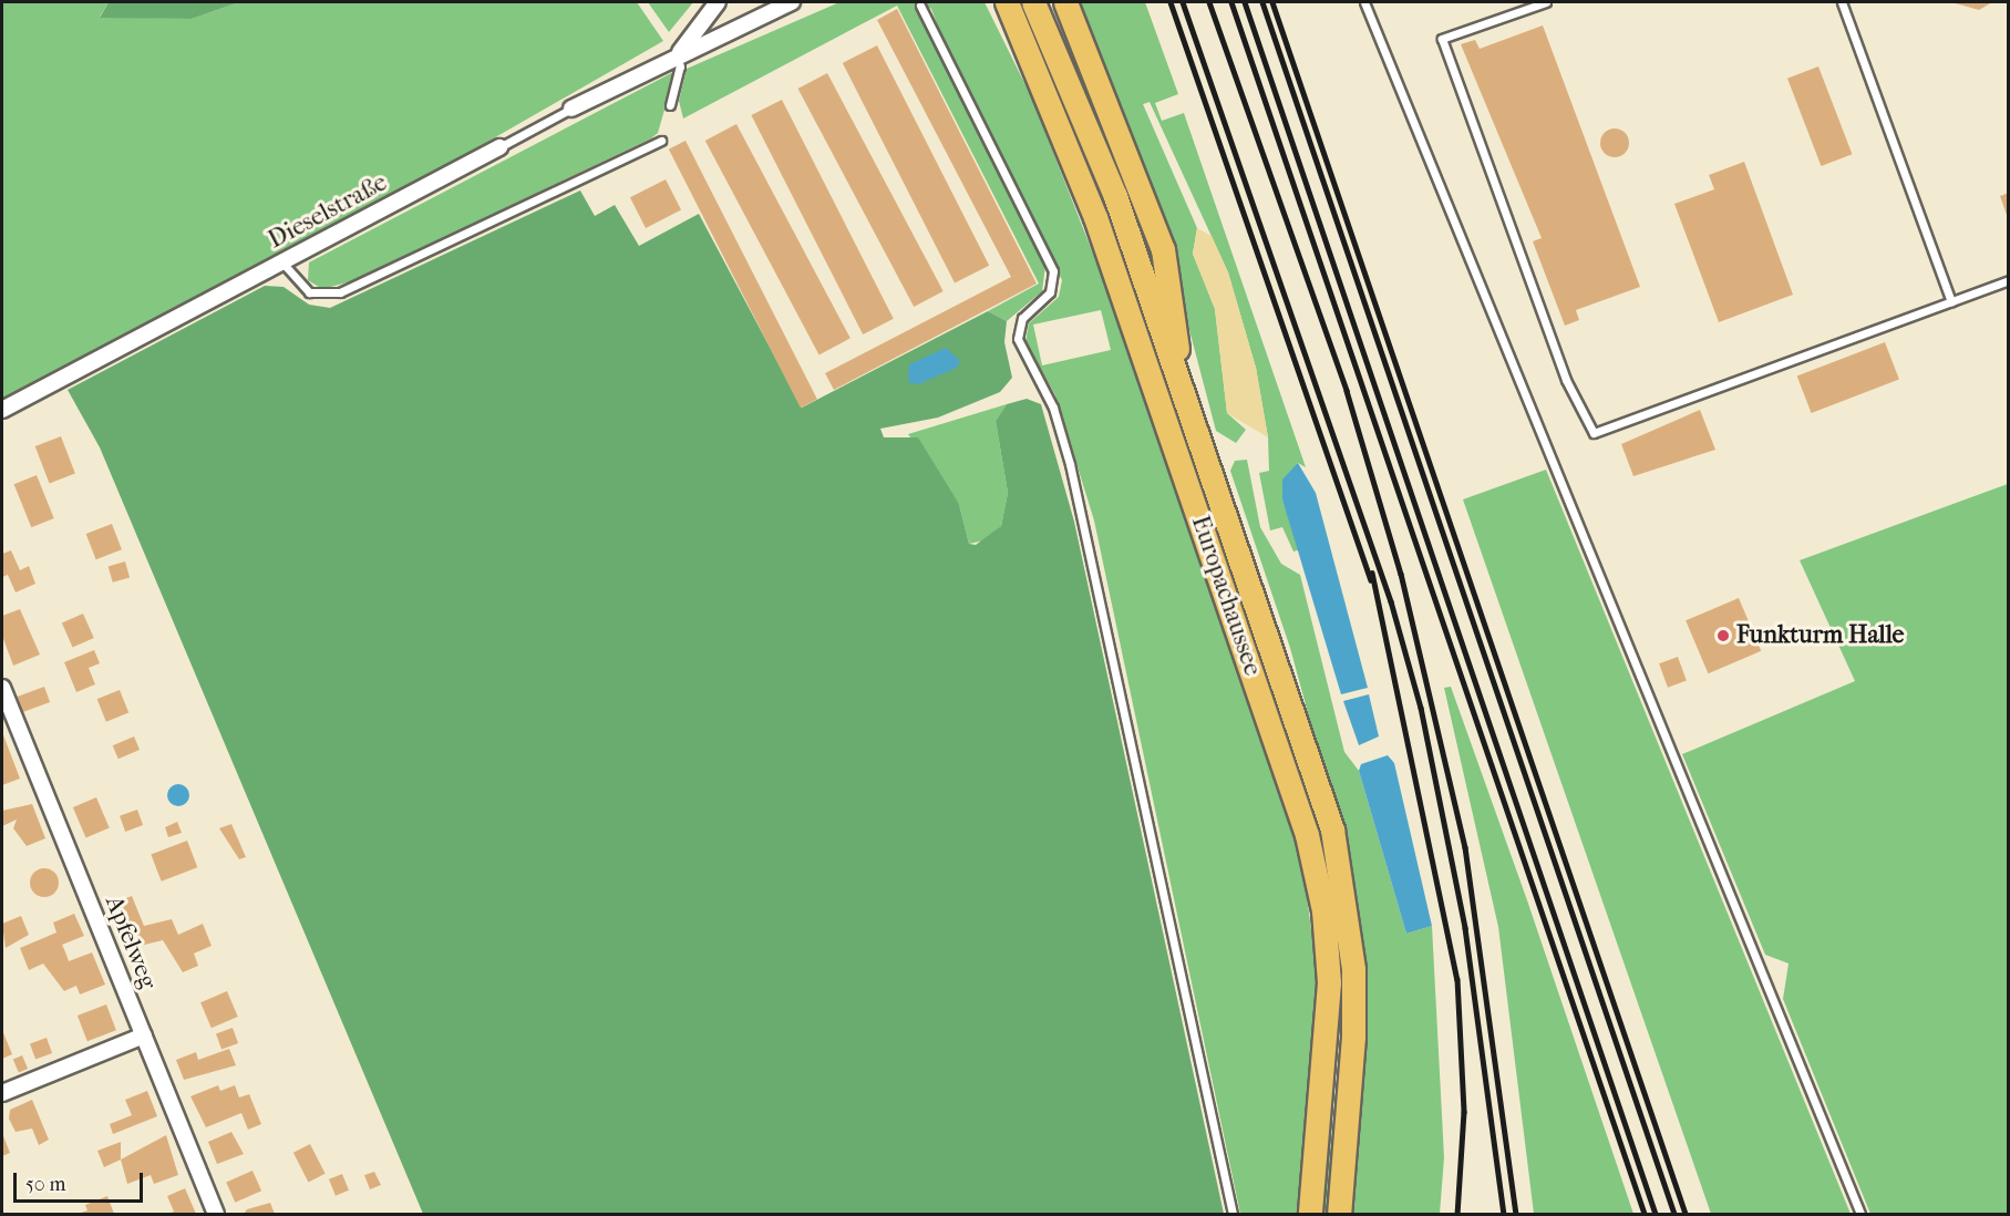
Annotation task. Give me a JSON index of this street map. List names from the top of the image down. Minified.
{"streets":{"main road":["Europachaussee"],"street":["Dieselstraße","Apfelweg"]},"places":["Funkturm Halle"],"scale_bar":"50 m"}
